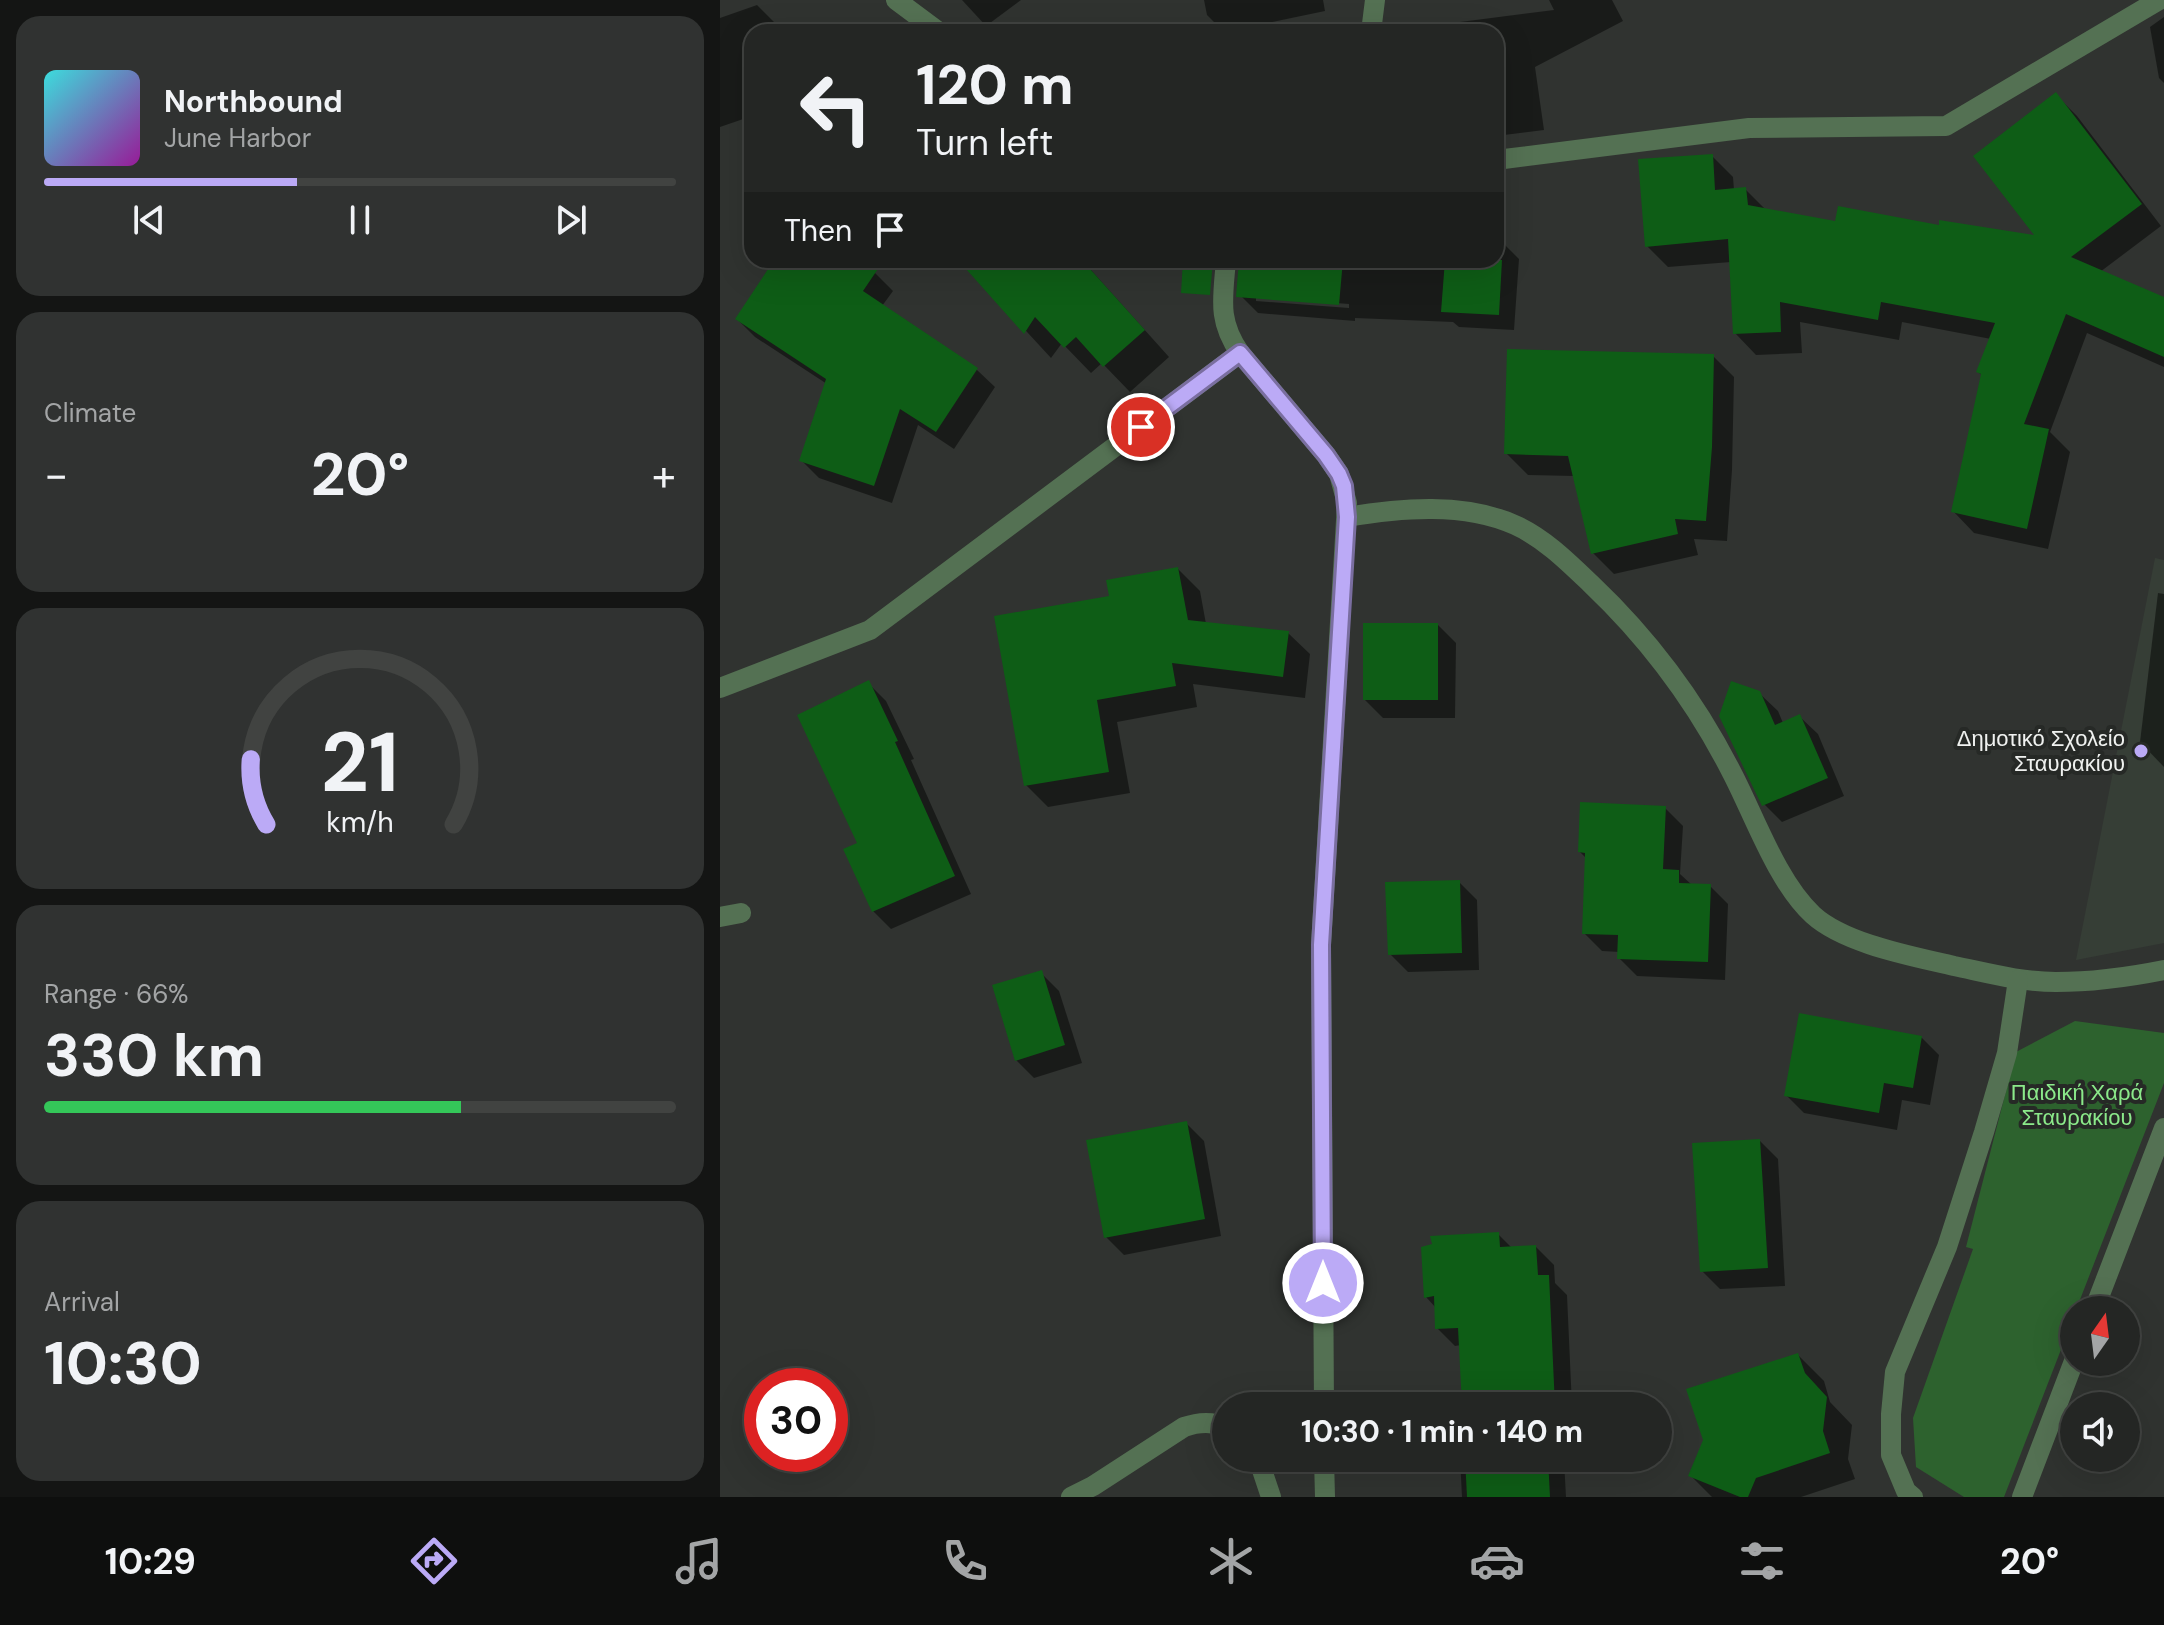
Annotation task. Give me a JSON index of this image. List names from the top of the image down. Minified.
{"parks":["Παιδική Χαρά Σταυρακίου"],"places":["Δημοτικό Σχολείο Σταυρακίου"],"north":"top","page":{"turn":["120 m","Turn left"],"song":["Northbound","June Harbor"],"then":"Then","tile":["Climate",["Range · 66%","330 km"],["Arrival","10:30"]],"heat":["−","20°","+"],"limit":"30","trip":"10:30 · 1 min · 140 m","tabs":["10:29","20°"],"gauge":["21","km/h"]}}
